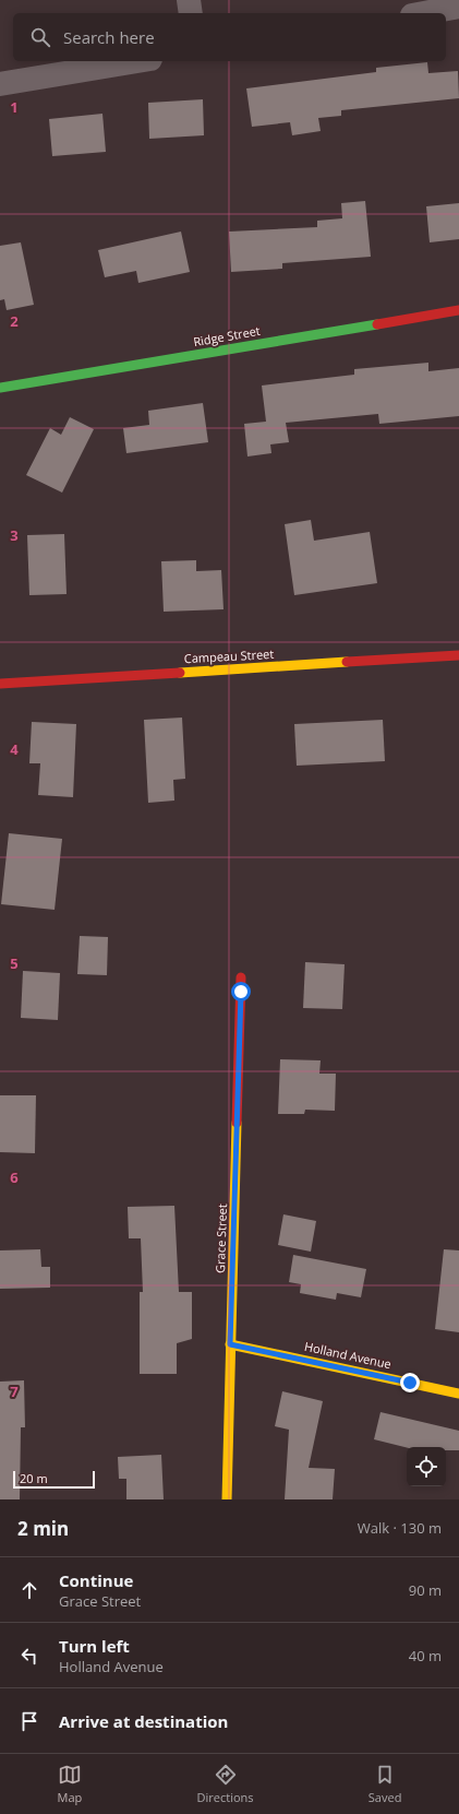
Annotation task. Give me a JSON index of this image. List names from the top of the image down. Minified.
{"streets":{"street":["Ridge Street","Campeau Street","Grace Street","Holland Avenue"]},"crossings":[["Grace Street","Holland Avenue"]],"scale_bar":"20 m","page":{"search":"Search here","scale":"20 m","heading":["2 min","Walk · 130 m"],"list":[["Continue","Grace Street","90 m"],["Turn left","Holland Avenue","40 m"],"Arrive at destination"],"nav":["Map","Directions","Saved"]},"grid":{"rows":["1","2","3","4","5","6","7"]}}
